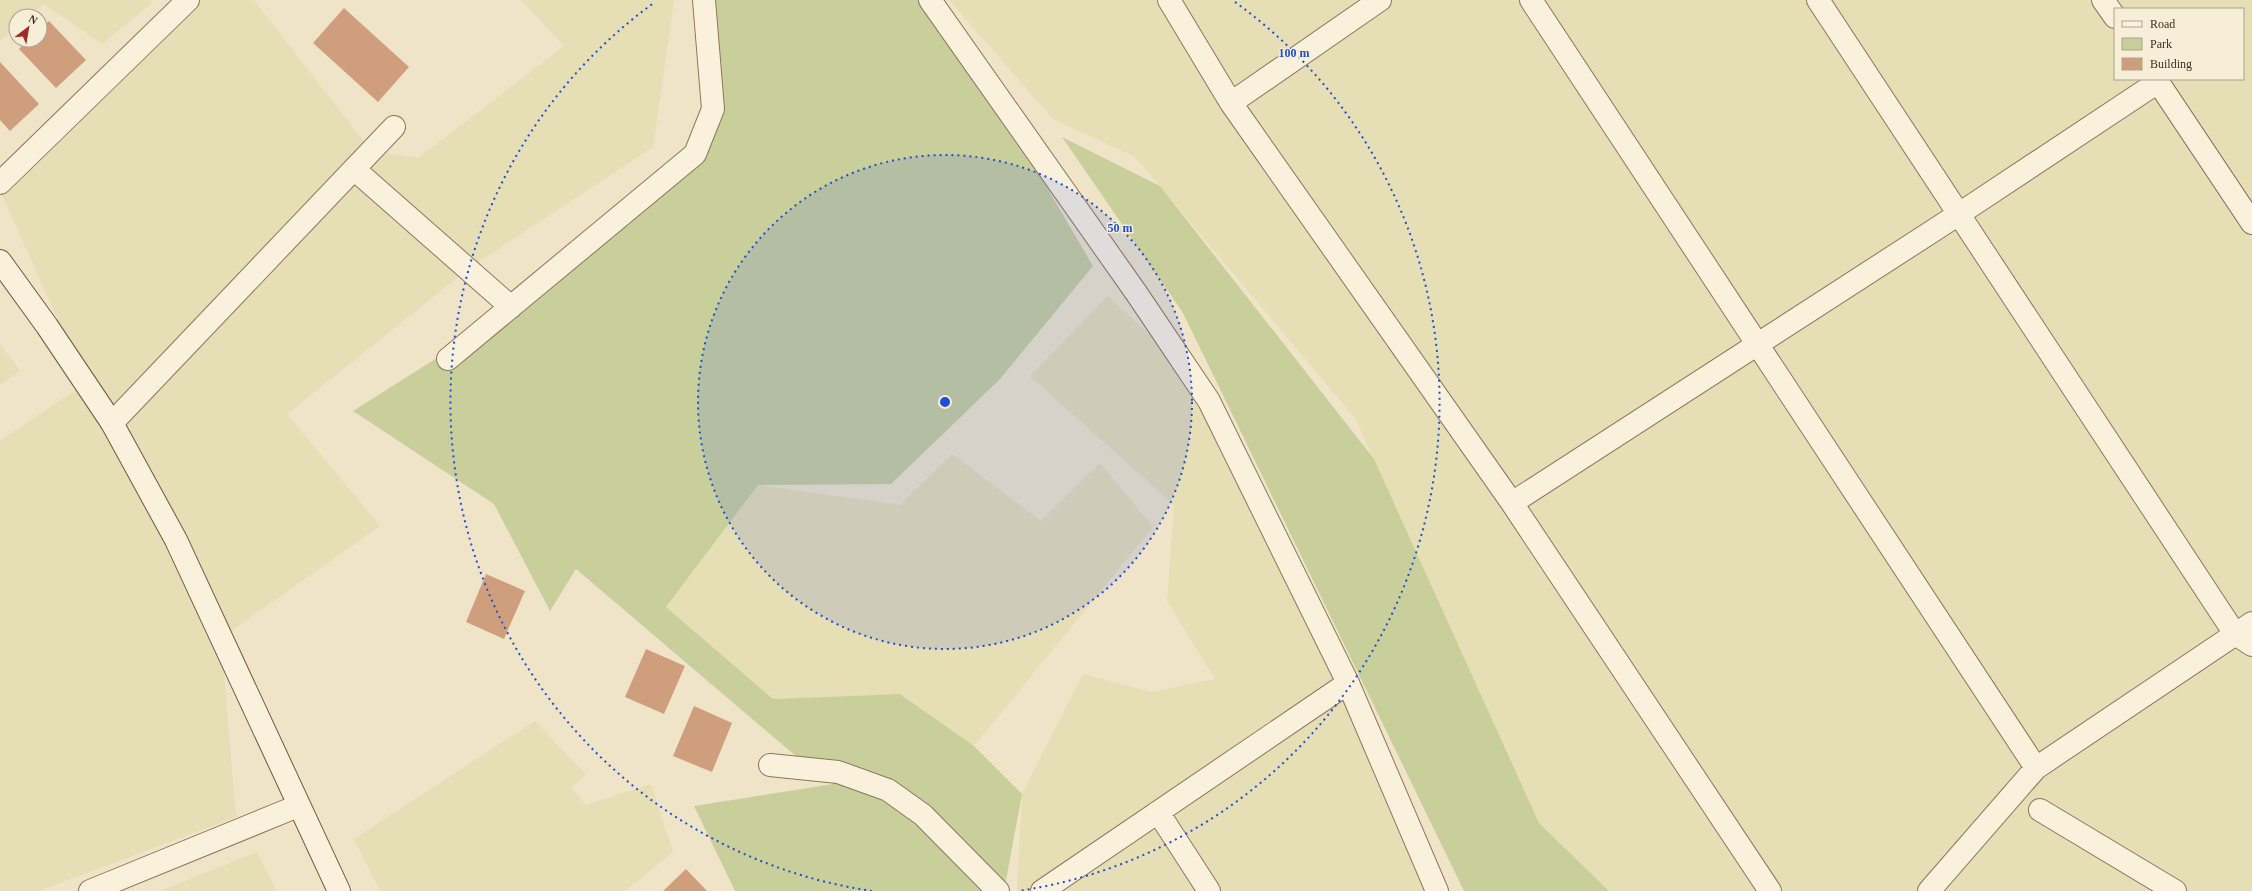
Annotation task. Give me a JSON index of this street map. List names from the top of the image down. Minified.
{"legend":["Road","Park","Building"],"north":"top right","rings":["100 m","50 m"]}
